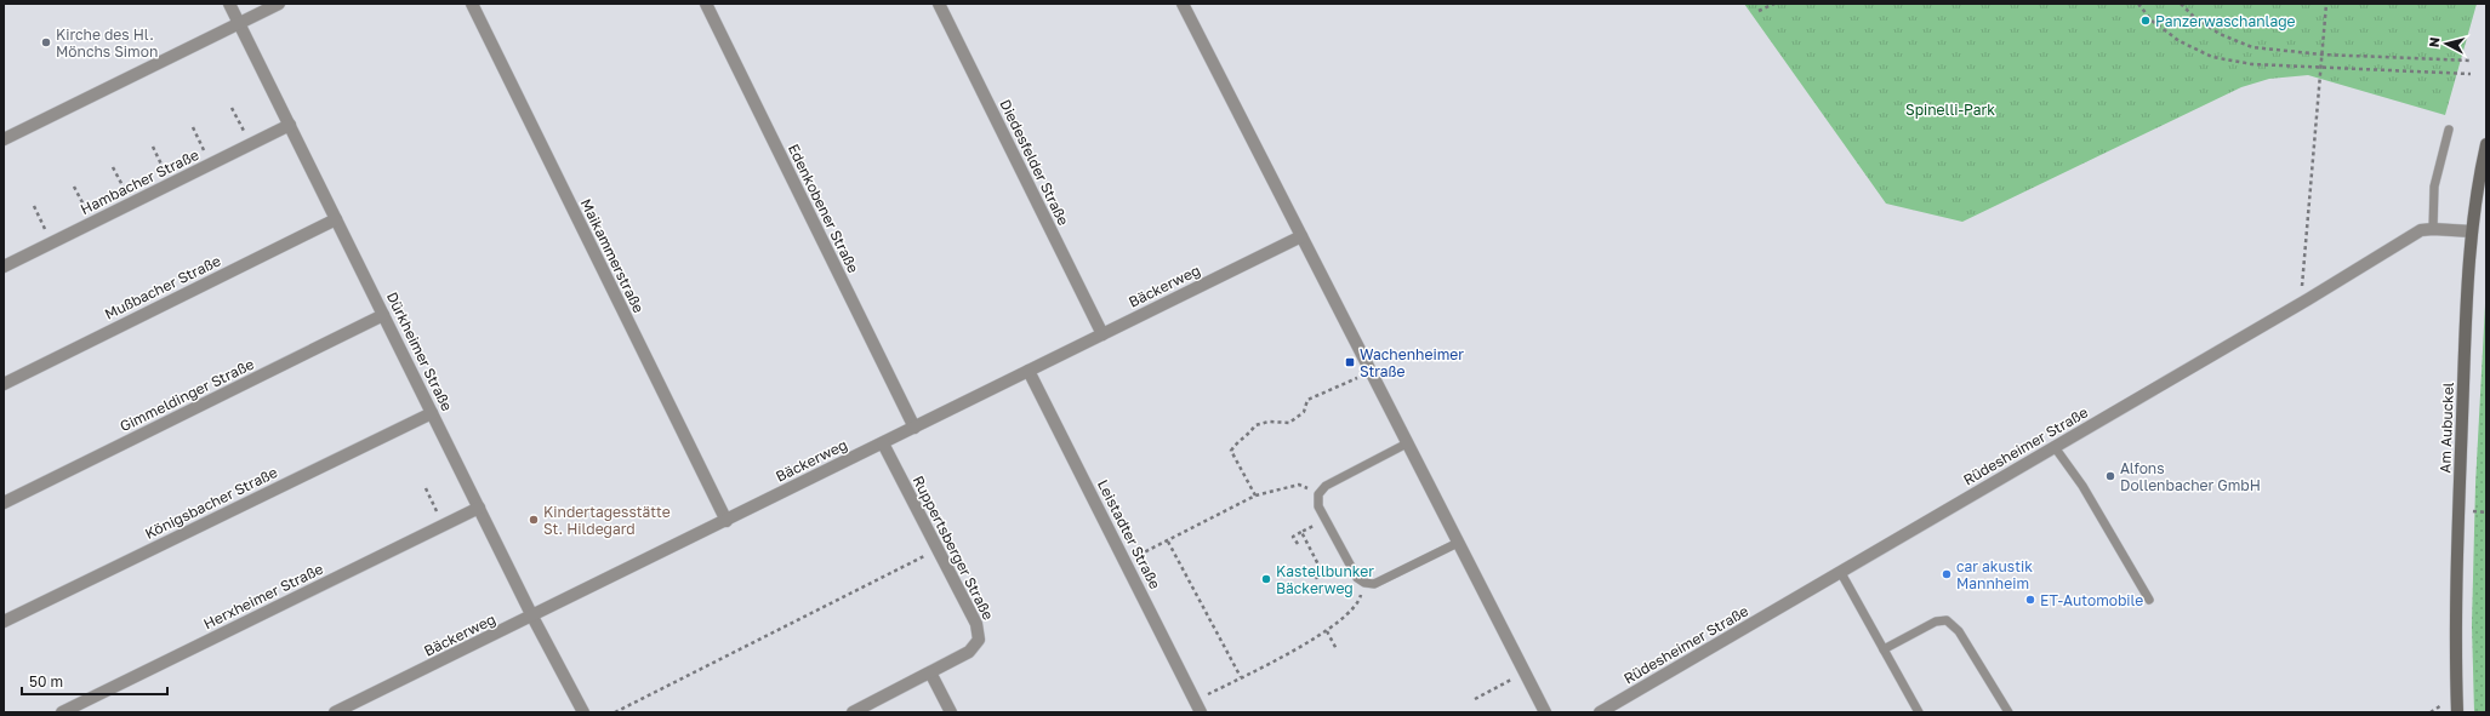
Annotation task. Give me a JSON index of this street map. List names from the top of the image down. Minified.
{"streets":{"main road":["Am Aubuckel"],"street":["Diedesfelder Straße","Hambacher Straße","Edenkobener Straße","Maikammerstraße","Bäckerweg","Mußbacher Straße","Dürkheimer Straße","Gimmeldinger Straße","Rüdesheimer Straße","Königsbacher Straße","Leistadter Straße","Ruppertsberger Straße","Herxheimer Straße"]},"crossings":[["Diedesfelder Straße","Bäckerweg"],["Hambacher Straße","Dürkheimer Straße"],["Edenkobener Straße","Bäckerweg"],["Maikammerstraße","Bäckerweg"],["Bäckerweg","Dürkheimer Straße"],["Bäckerweg","Leistadter Straße"],["Bäckerweg","Ruppertsberger Straße"],["Mußbacher Straße","Dürkheimer Straße"],["Dürkheimer Straße","Gimmeldinger Straße"],["Dürkheimer Straße","Königsbacher Straße"],["Dürkheimer Straße","Herxheimer Straße"],["Am Aubuckel","Rüdesheimer Straße"]],"parks":["Spinelli-Park"],"places":{"other":["Panzerwaschanlage","Kirche des Hl. Mönchs Simon","Alfons Dollenbacher GmbH","Kindertagesstätte St. Hildegard","car akustik Mannheim","Kastellbunker Bäckerweg","ET-Automobile"],"transit":["Wachenheimer Straße"]},"scale_bar":"50 m","north":"left"}
